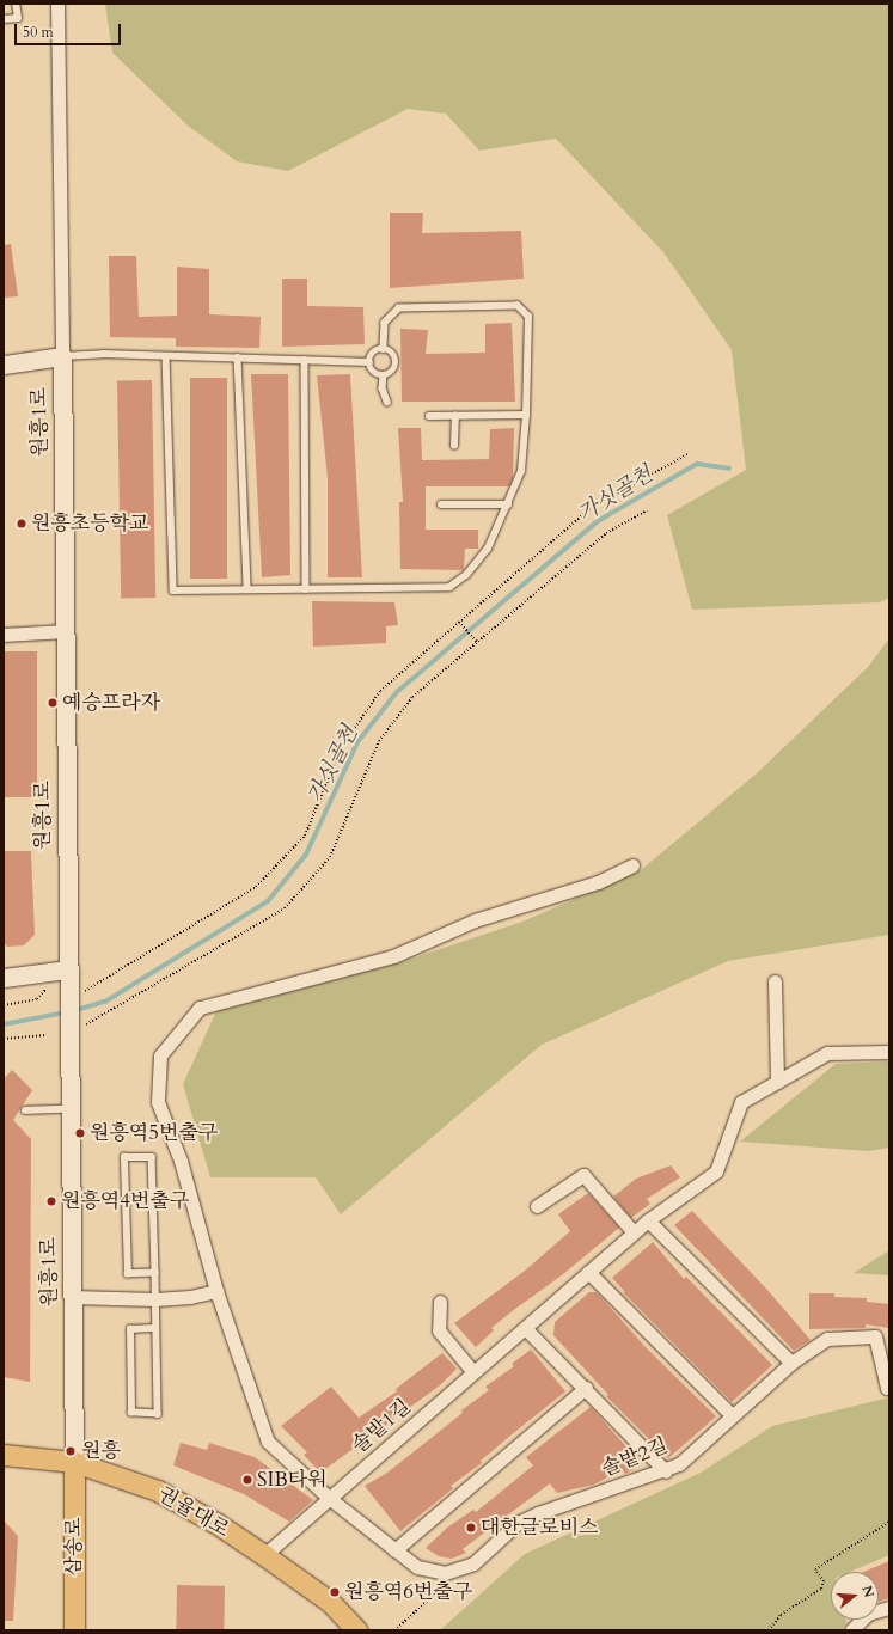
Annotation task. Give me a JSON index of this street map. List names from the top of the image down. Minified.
{"streets":{"main road":["권율대로","삼송로"],"street":["원흥1로","솔밭1길","솔밭2길"]},"crossings":[["원흥1로","권율대로"],["원흥1로","삼송로"],["솔밭1길","권율대로"],["권율대로","삼송로"]],"water":["가싯골천"],"places":["원흥초등학교","예승프라자","원흥역5번출구","원흥역4번출구","원흥","SIB타워","대한글로비스","원흥역6번출구"],"scale_bar":"50 m","north":"right"}
